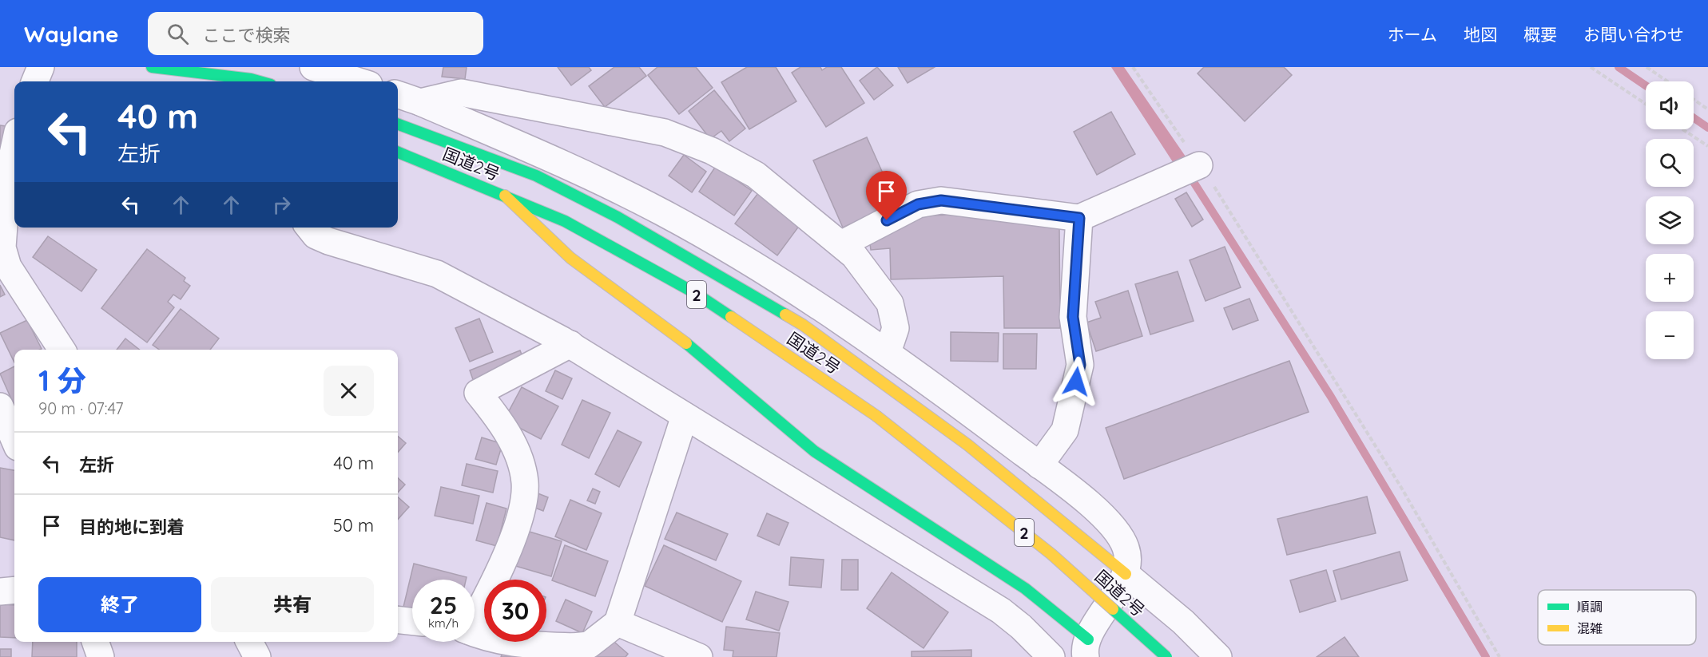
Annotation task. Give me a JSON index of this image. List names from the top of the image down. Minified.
{"streets":{"highway":["国道2号","2"]},"legend":["順調","混雑"],"page":{"header":"Waylane","search":"ここで検索","nav":["ホーム","地図","概要","お問い合わせ"],"map_buttons":["+","−"],"turn":["40 m","左折"],"heading":["1 分","90 m · 07:47"],"list":[{"name":"左折","value":"40 m"},{"name":"目的地に到着","value":"50 m"}],"buttons":["終了","共有"],"speed":"25 km/h","limit":"30"}}
